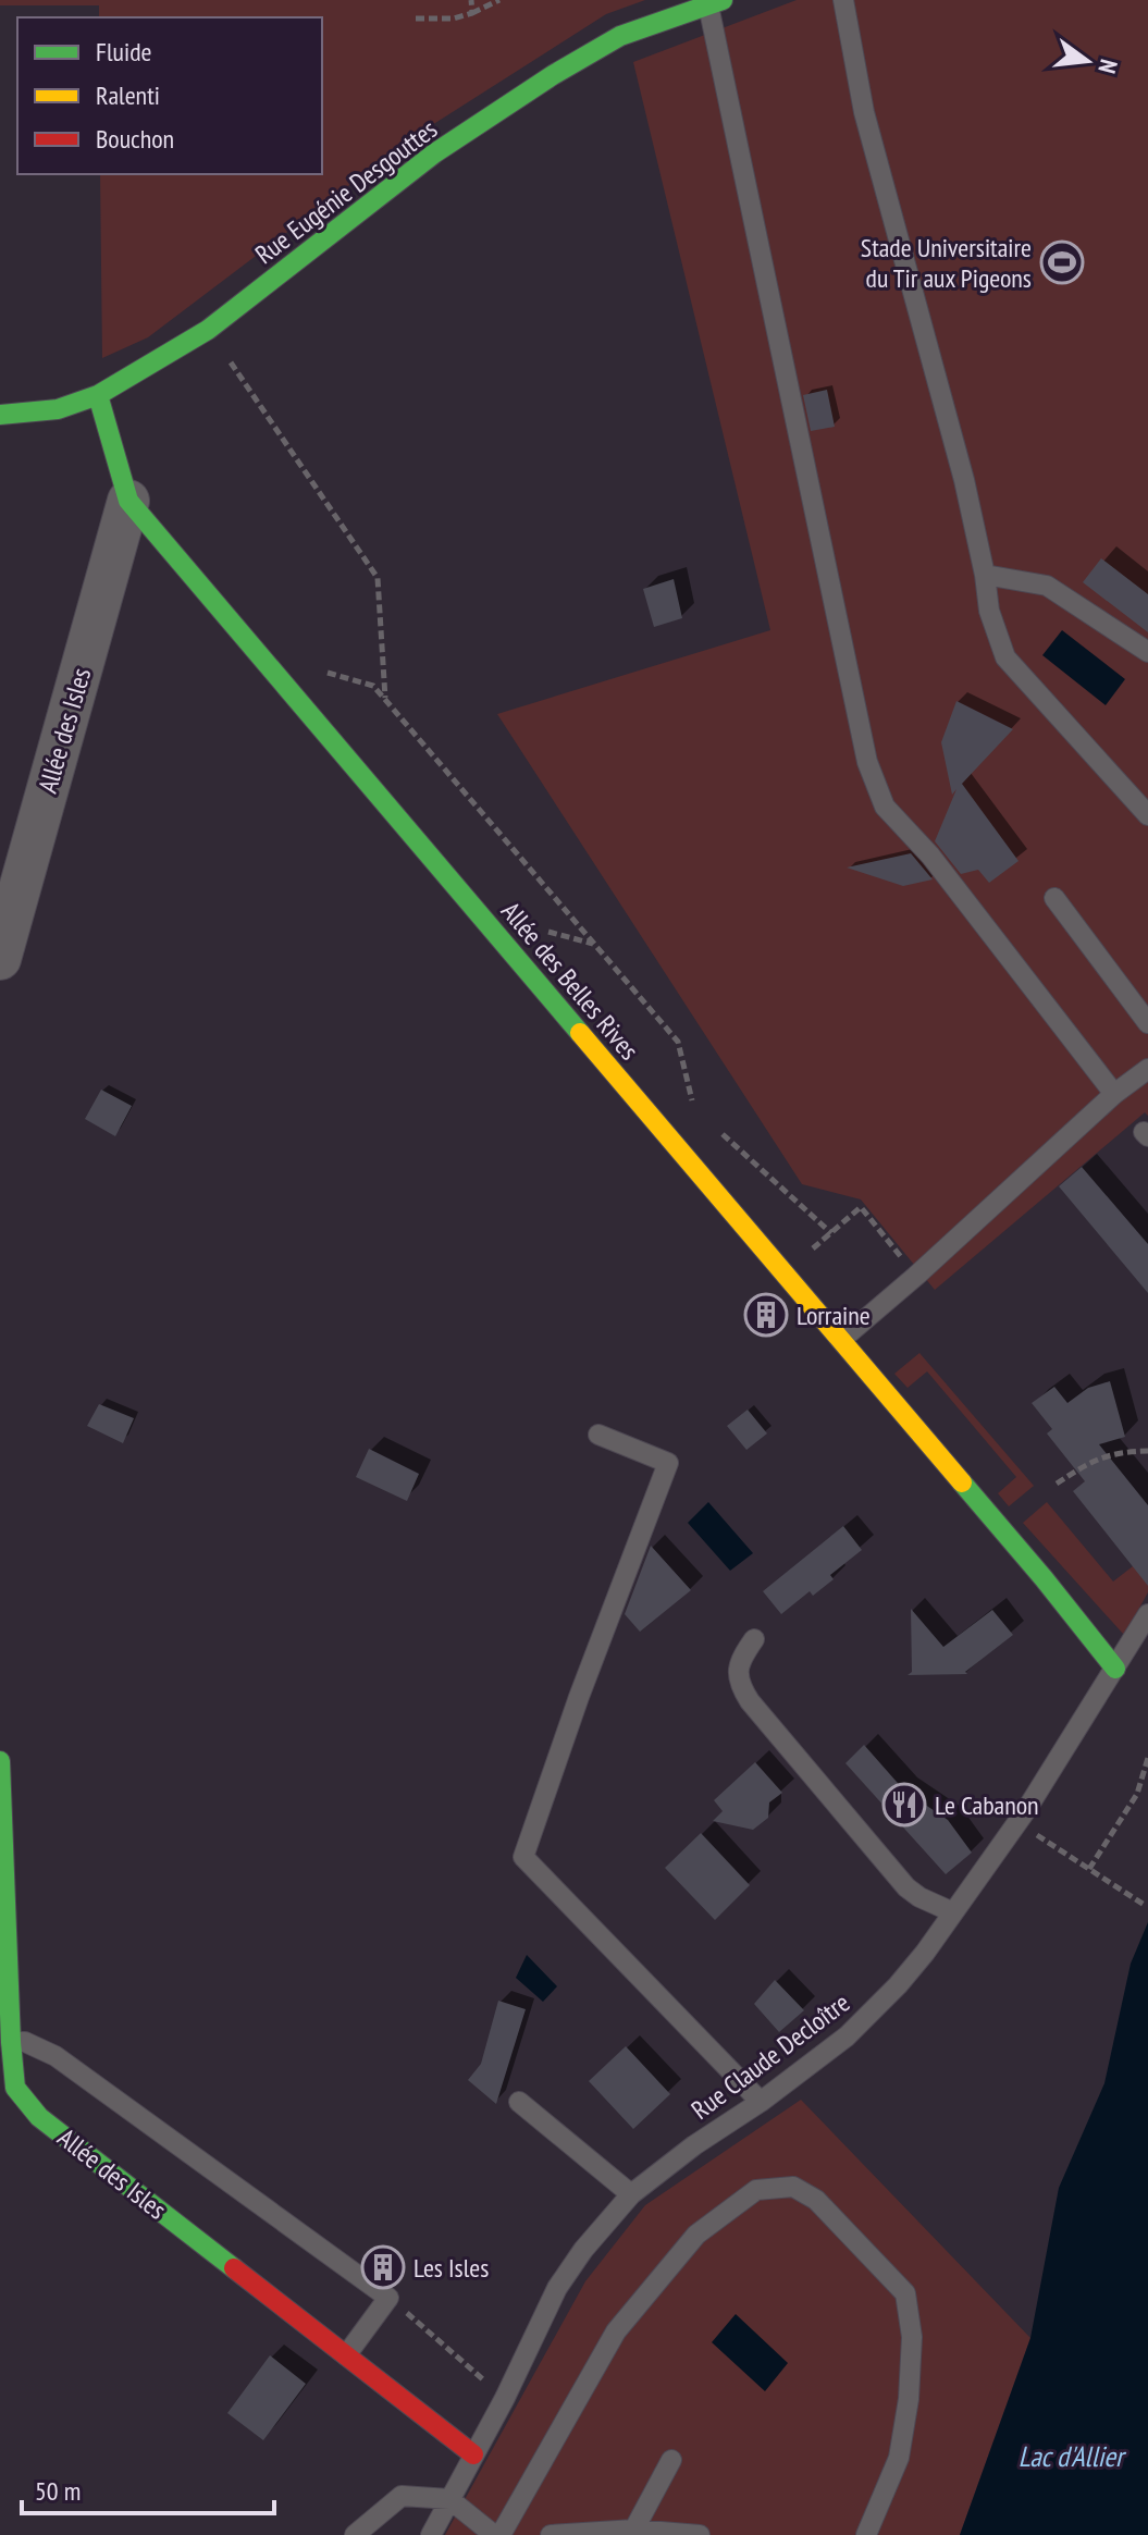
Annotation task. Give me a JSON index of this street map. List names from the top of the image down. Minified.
{"streets":{"street":["Rue Eugénie Desgouttes","Allée des Isles","Allée des Belles Rives"],"lane":["Rue Claude Decloître"]},"crossings":[["Rue Eugénie Desgouttes","Allée des Belles Rives"],["Allée des Isles","Allée des Belles Rives"],["Allée des Isles","Rue Claude Decloître"],["Allée des Belles Rives","Rue Claude Decloître"]],"water":["Lac d'Allier"],"places":{"sports":["Stade Universitaire du Tir aux Pigeons"],"building":["Lorraine","Les Isles"],"restaurant":["Le Cabanon"]},"legend":["Fluide","Ralenti","Bouchon"],"scale_bar":"50 m","north":"right"}
